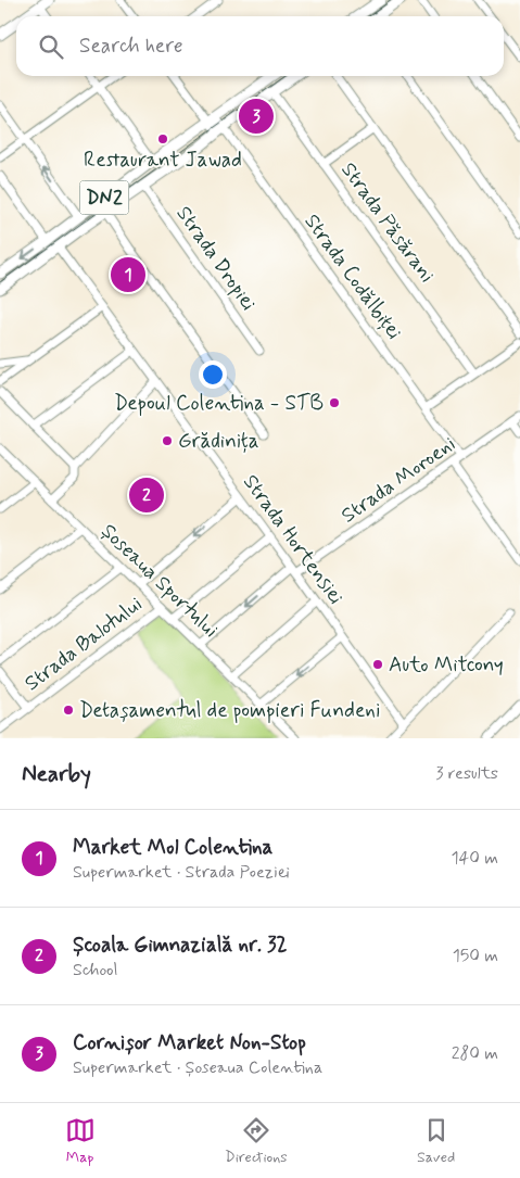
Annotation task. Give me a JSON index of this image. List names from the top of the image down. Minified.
{"streets":{"main road":["DN2"],"street":["Strada Păsărani","Strada Dropiei","Strada Codălbiței","Strada Moroeni","Strada Hortensiei","Șoseaua Sportului","Strada Balotului"]},"crossings":[["DN2","Strada Păsărani"],["DN2","Strada Dropiei"],["DN2","Strada Codălbiței"],["DN2","Strada Hortensiei"],["Strada Codălbiței","Strada Moroeni"],["Strada Moroeni","Strada Hortensiei"],["Strada Moroeni","Șoseaua Sportului"],["Șoseaua Sportului","Strada Balotului"]],"places":["Restaurant Jawad","Depoul Colentina - STB","Grădinița","Auto Mitcony","Detașamentul de pompieri Fundeni"],"page":{"search":"Search here","pins":["3","1","2"],"heading":["Nearby","3 results"],"list":[{"mark":"1","name":"Market Mol Colentina","note":"Supermarket · Strada Poeziei","value":"140 m"},{"mark":"2","name":"Școala Gimnazială nr. 32","note":"School","value":"150 m"},{"mark":"3","name":"Cornișor Market Non-Stop","note":"Supermarket · Șoseaua Colentina","value":"280 m"}],"nav":["Map","Directions","Saved"]}}
